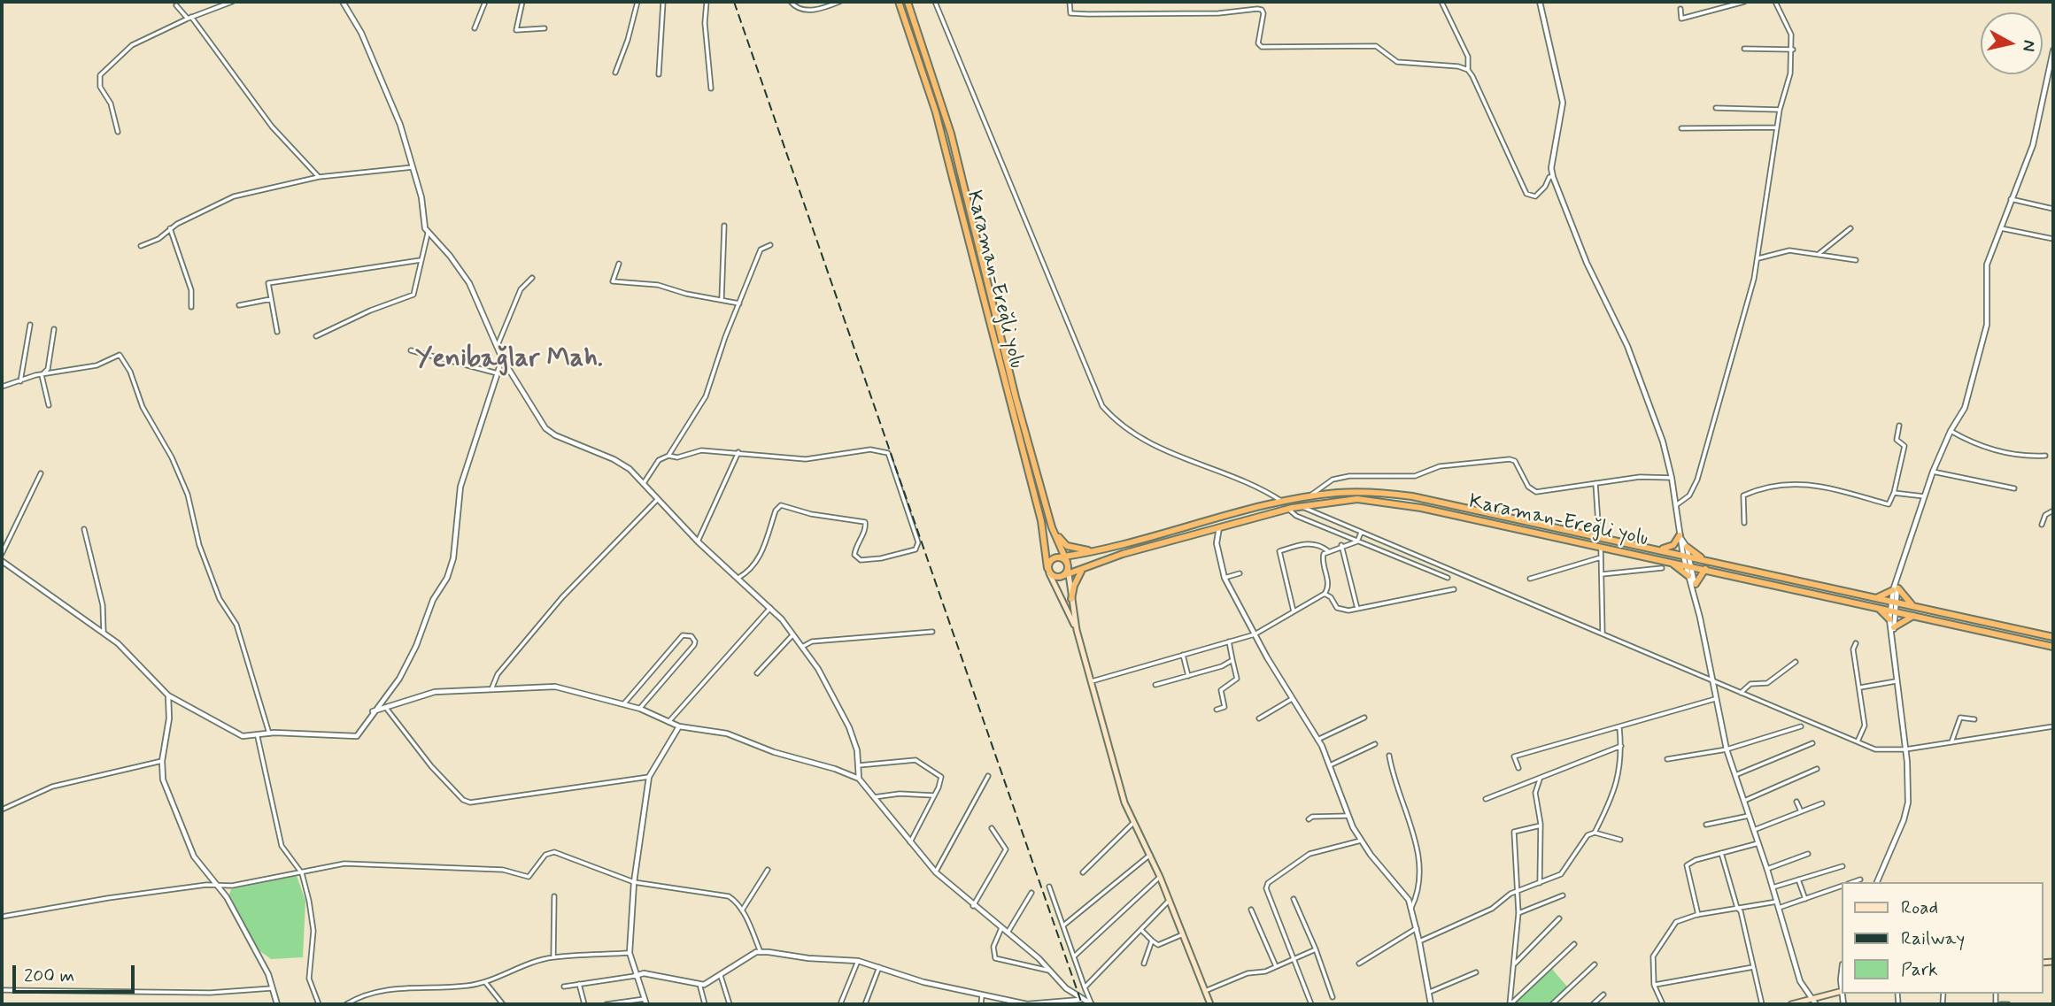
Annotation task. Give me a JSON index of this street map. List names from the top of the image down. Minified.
{"streets":{"highway":["Karaman-Ereğli yolu"]},"districts":["Yenibağlar Mah."],"legend":["Road","Railway","Park"],"scale_bar":"200 m","north":"right"}
